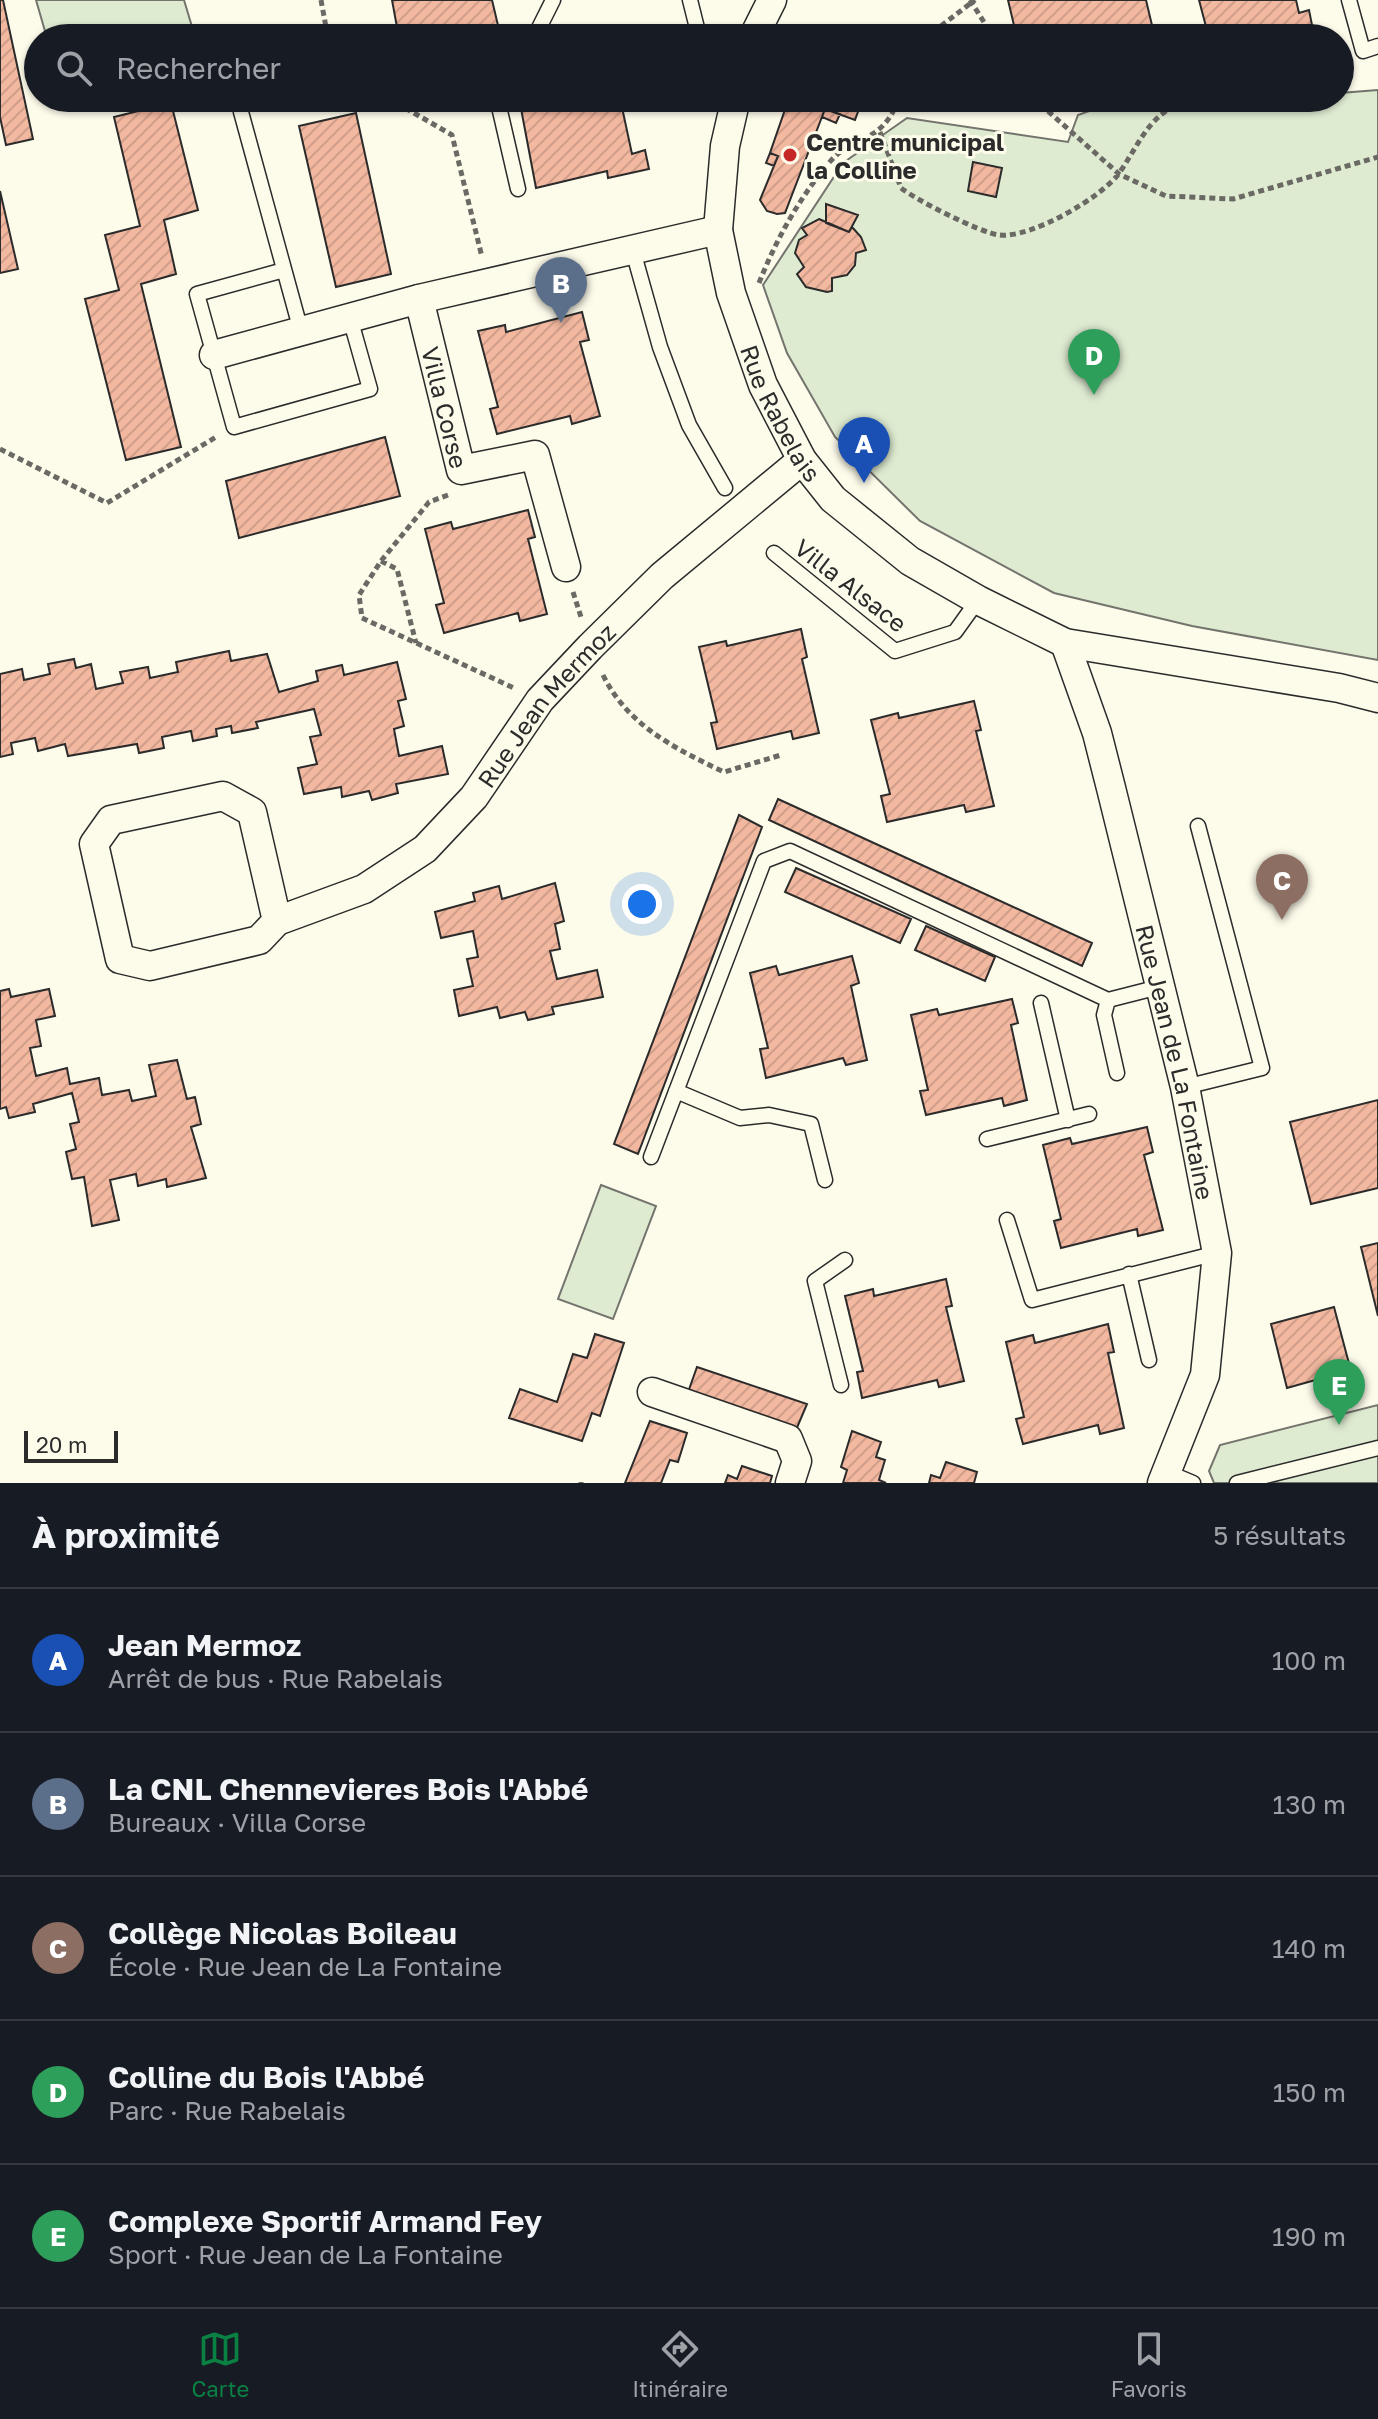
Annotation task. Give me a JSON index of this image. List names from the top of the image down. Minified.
{"streets":{"street":["Villa Corse","Rue Rabelais","Rue Jean Mermoz","Rue Jean de La Fontaine"],"lane":["Villa Alsace"]},"crossings":[["Rue Rabelais","Villa Alsace"],["Rue Rabelais","Rue Jean Mermoz"],["Rue Rabelais","Rue Jean de La Fontaine"]],"places":["Centre municipal la Colline"],"scale_bar":"20 m","page":{"search":"Rechercher","pins":["B","D","A","C","E"],"scale":"20 m","heading":["À proximité","5 résultats"],"list":[{"mark":"A","name":"Jean Mermoz","note":"Arrêt de bus · Rue Rabelais","value":"100 m"},{"mark":"B","name":"La CNL Chennevieres Bois l'Abbé","note":"Bureaux · Villa Corse","value":"130 m"},{"mark":"C","name":"Collège Nicolas Boileau","note":"École · Rue Jean de La Fontaine","value":"140 m"},{"mark":"D","name":"Colline du Bois l'Abbé","note":"Parc · Rue Rabelais","value":"150 m"},{"mark":"E","name":"Complexe Sportif Armand Fey","note":"Sport · Rue Jean de La Fontaine","value":"190 m"}],"nav":["Carte","Itinéraire","Favoris"]}}
